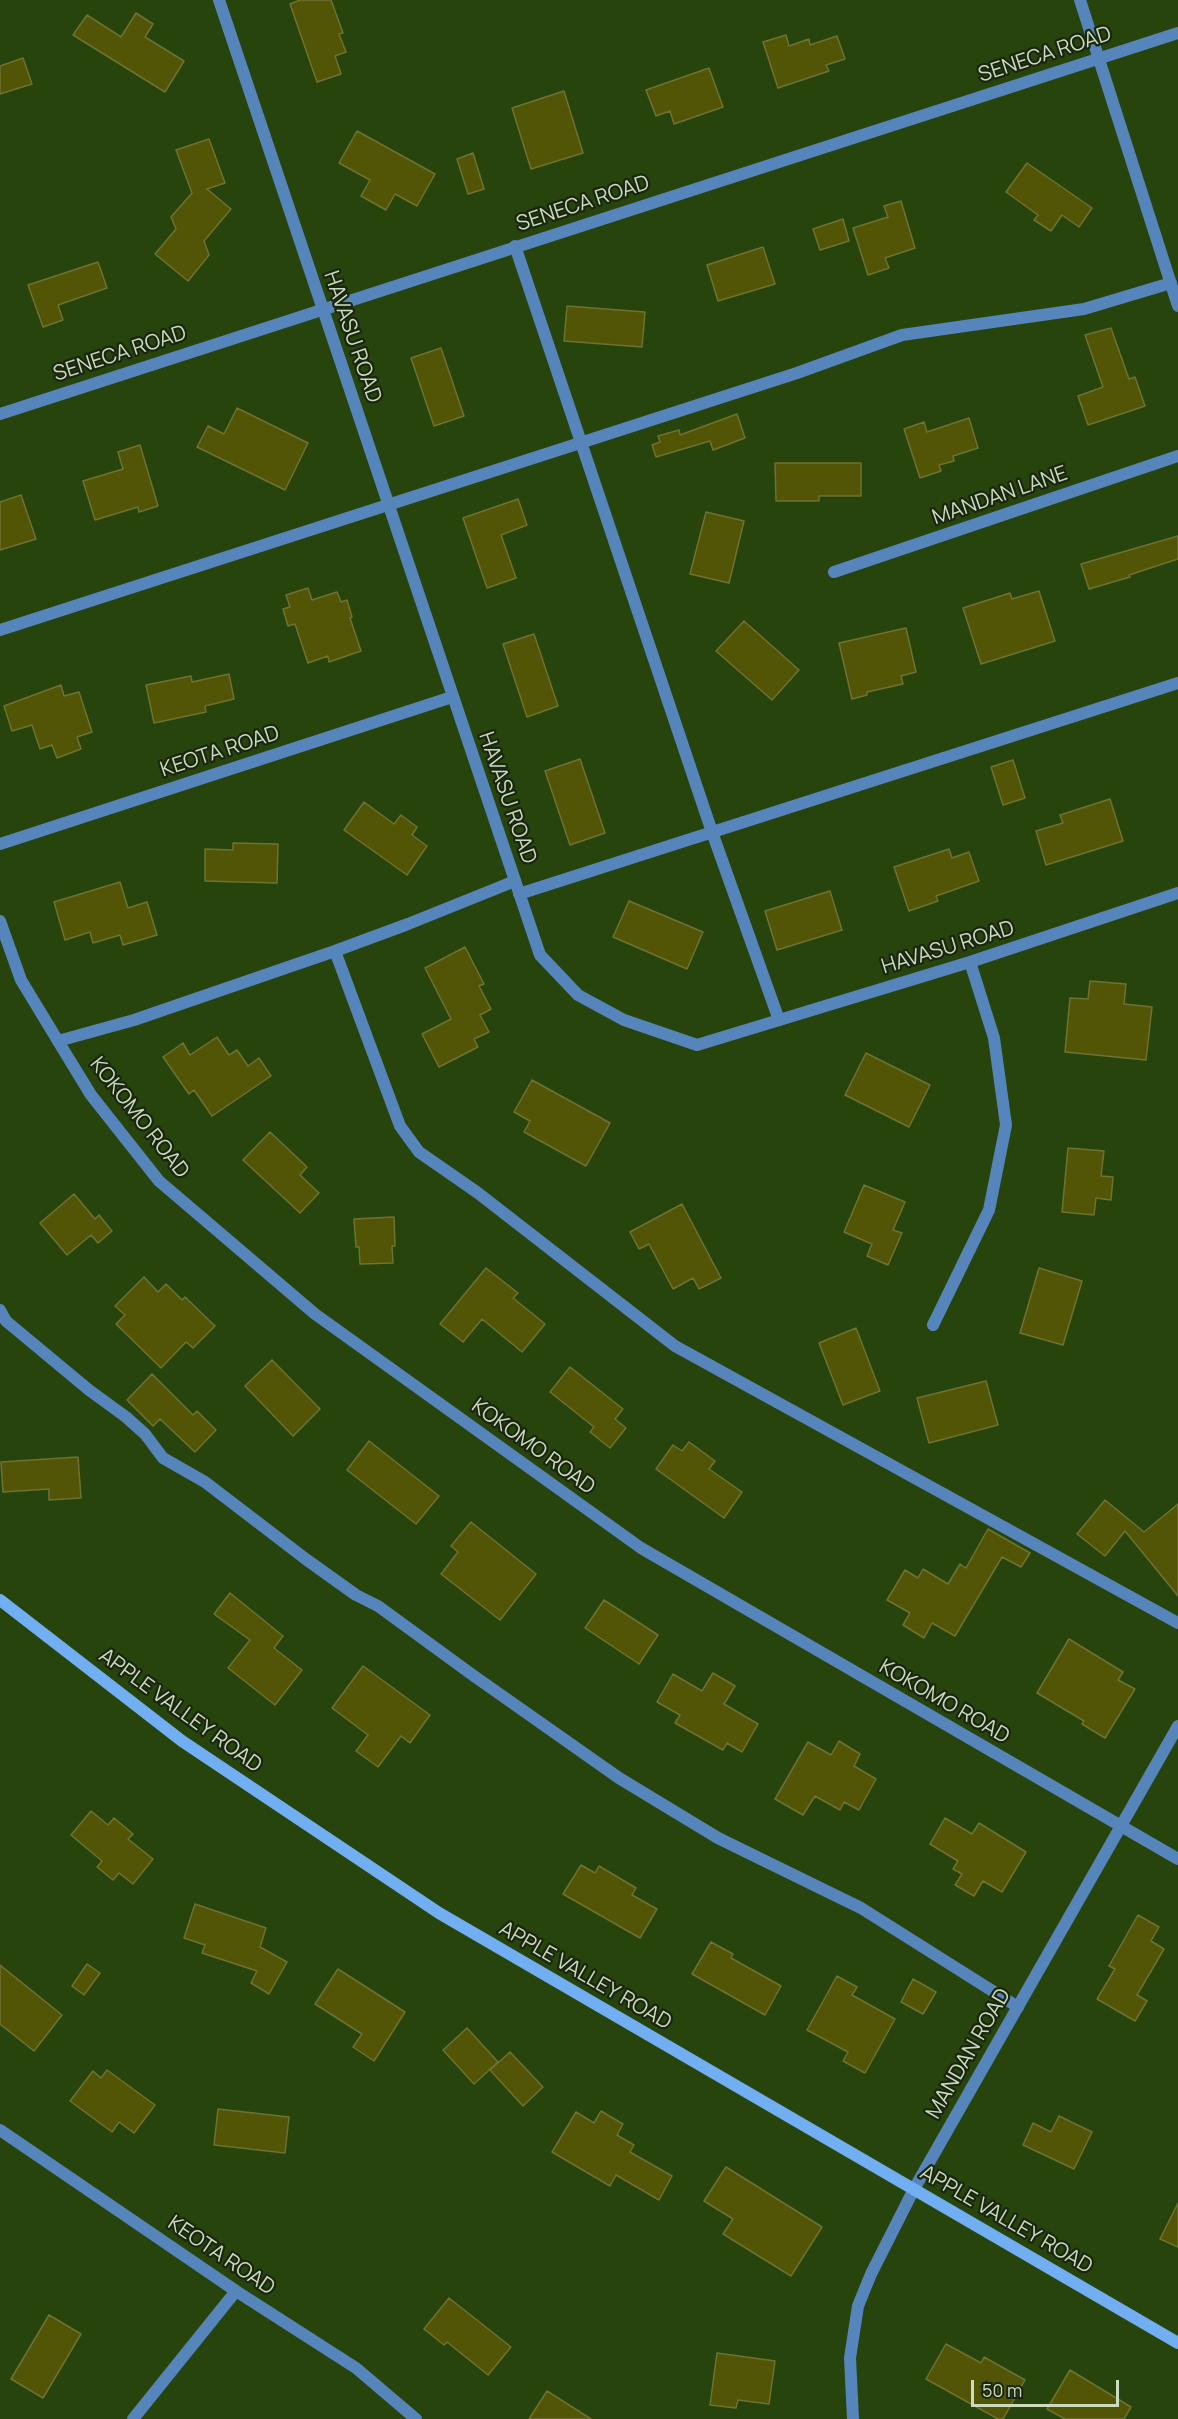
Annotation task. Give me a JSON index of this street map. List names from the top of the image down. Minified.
{"streets":{"main road":["APPLE VALLEY ROAD"],"street":["SENECA ROAD","HAVASU ROAD","MANDAN LANE","KEOTA ROAD","KOKOMO ROAD","MANDAN ROAD"]},"crossings":[["SENECA ROAD","HAVASU ROAD"],["HAVASU ROAD","KEOTA ROAD"],["KOKOMO ROAD","MANDAN ROAD"],["APPLE VALLEY ROAD","MANDAN ROAD"]],"scale_bar":"50 m"}
